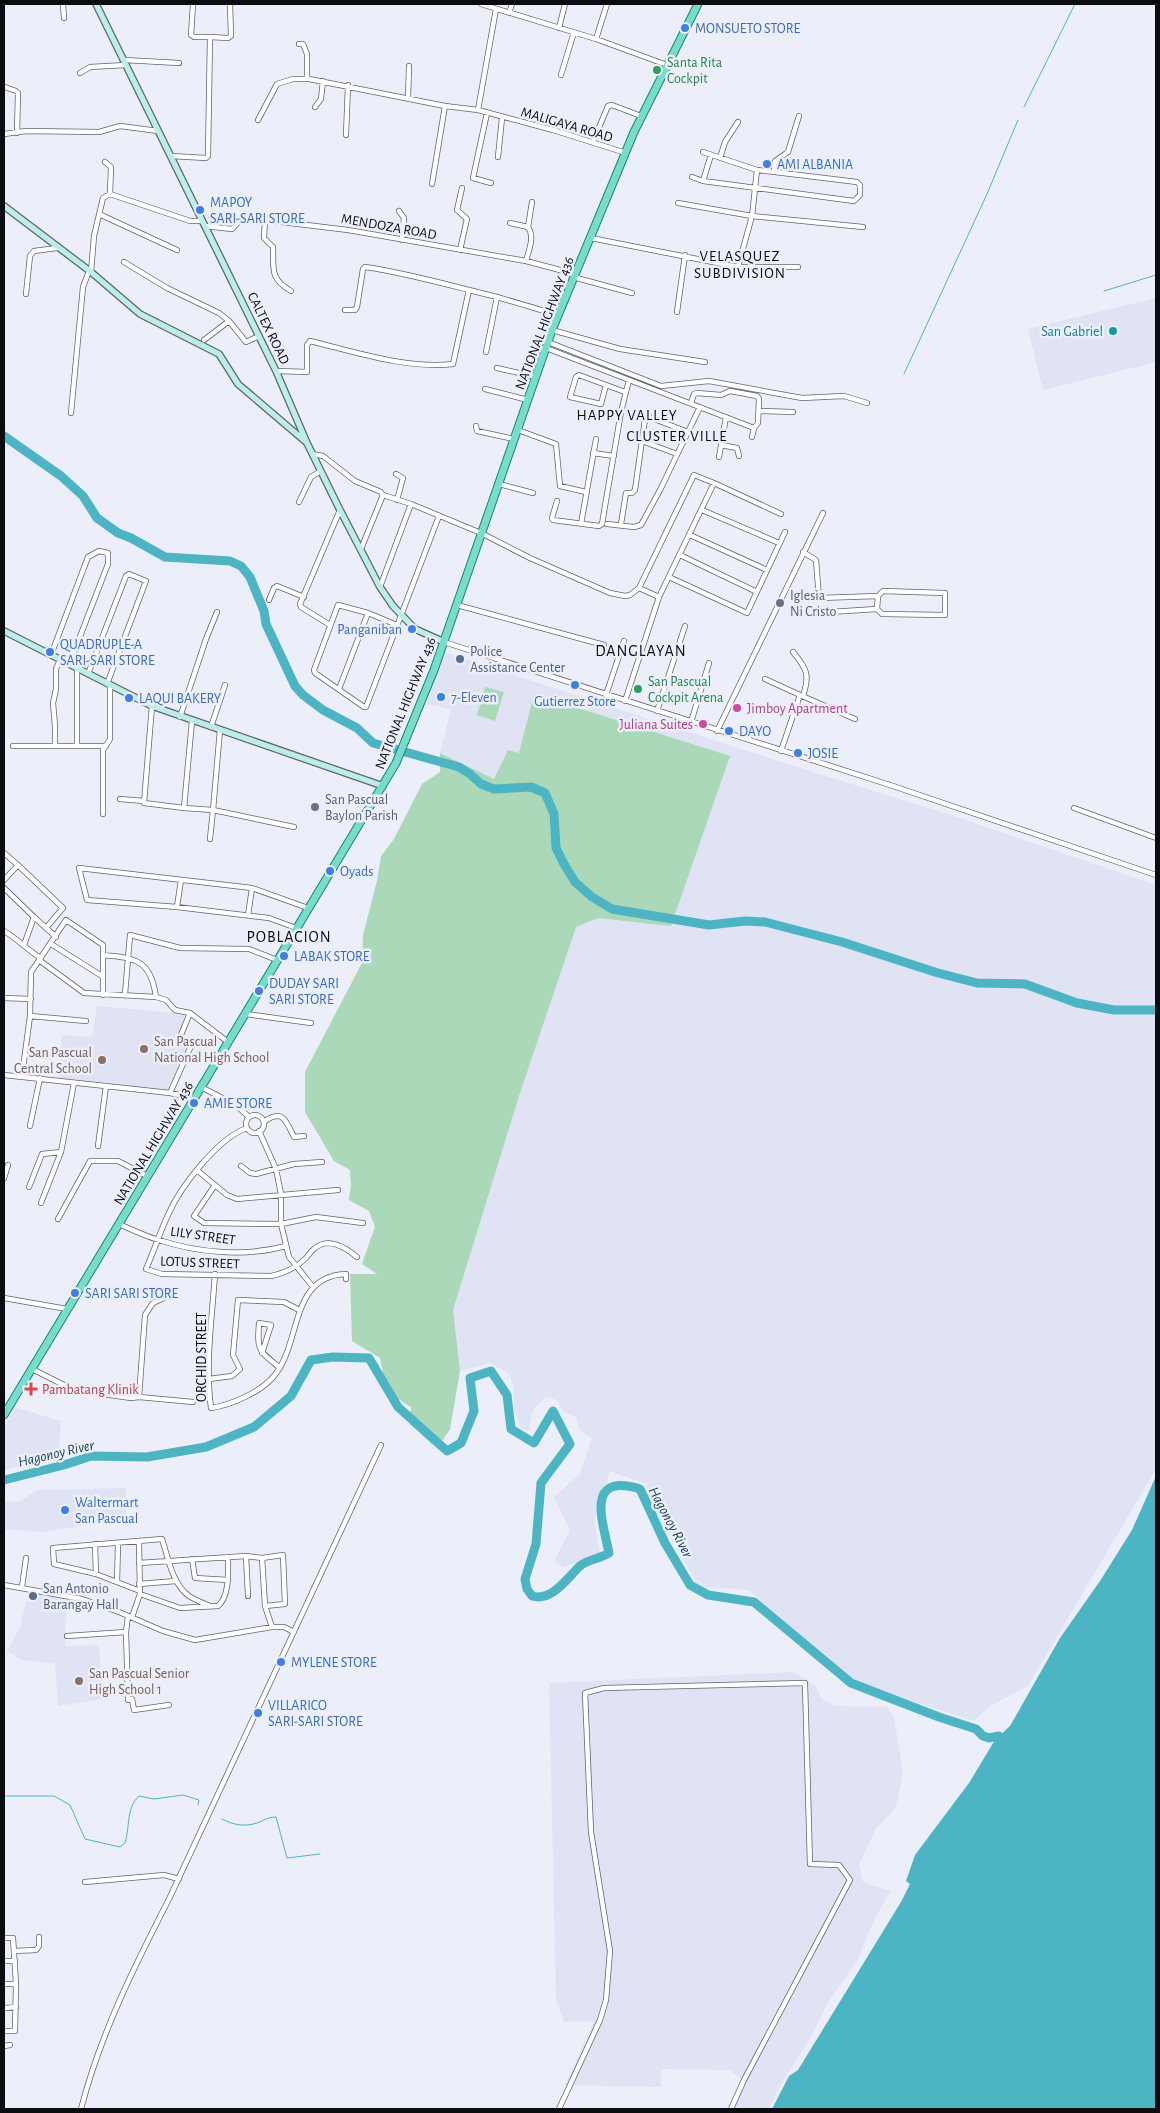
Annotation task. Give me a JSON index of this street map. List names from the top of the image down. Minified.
{"streets":{"main road":["NATIONAL HIGHWAY 436"],"street":["MALIGAYA ROAD","MENDOZA ROAD","CALTEX ROAD","LILY STREET","LOTUS STREET","ORCHID STREET"]},"crossings":[["MALIGAYA ROAD","NATIONAL HIGHWAY 436"],["MENDOZA ROAD","NATIONAL HIGHWAY 436"],["MENDOZA ROAD","CALTEX ROAD"],["NATIONAL HIGHWAY 436","CALTEX ROAD"],["NATIONAL HIGHWAY 436","LILY STREET"],["LILY STREET","LOTUS STREET"],["LOTUS STREET","ORCHID STREET"]],"districts":["VELASQUEZ SUBDIVISION","HAPPY VALLEY","CLUSTER VILLE","DANGLAYAN","POBLACION"],"water":["Hagonoy River"],"places":{"other":["MONSUETO STORE","Santa Rita Cockpit","AMI ALBANIA","MAPOY SARI-SARI STORE","San Gabriel","Iglesia Ni Cristo","Panganiban","QUADRUPLE-A SARI-SARI STORE","Police Assistance Center","Gutierrez Store","San Pascual Cockpit Arena","7-Eleven","LAQUI BAKERY","Jimboy Apartment","Juliana Suites","DAYO","JOSIE","San Pascual Baylon Parish","Oyads","LABAK STORE","DUDAY SARI SARI STORE","San Pascual National High School","San Pascual Central School","AMIE STORE","SARI SARI STORE","Waltermart San Pascual","San Antonio Barangay Hall","MYLENE STORE","San Pascual Senior High School 1","VILLARICO SARI-SARI STORE"],"health":["Pambatang Klinik"]}}
